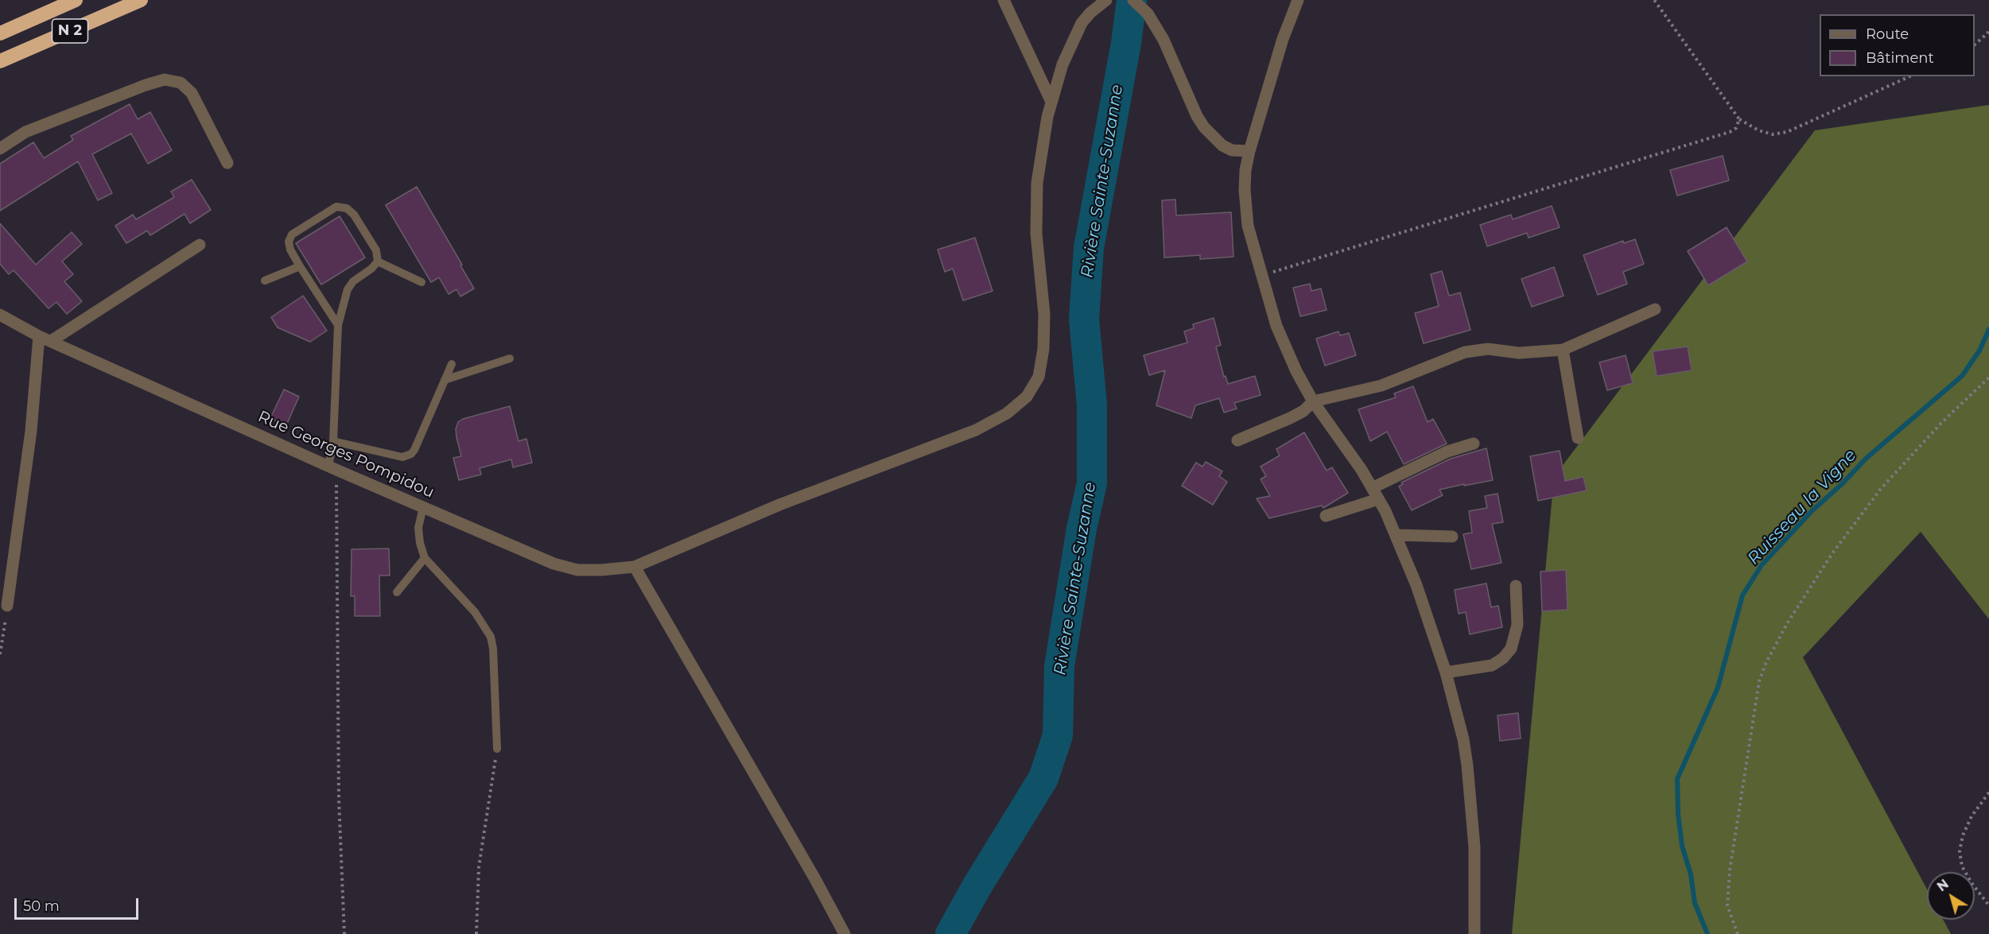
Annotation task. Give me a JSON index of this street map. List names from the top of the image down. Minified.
{"streets":{"highway":["N 2"],"street":["Rue Georges Pompidou"]},"water":["Rivière Sainte-Suzanne","Ruisseau la Vigne"],"legend":["Route","Bâtiment"],"scale_bar":"50 m","north":"top left"}
